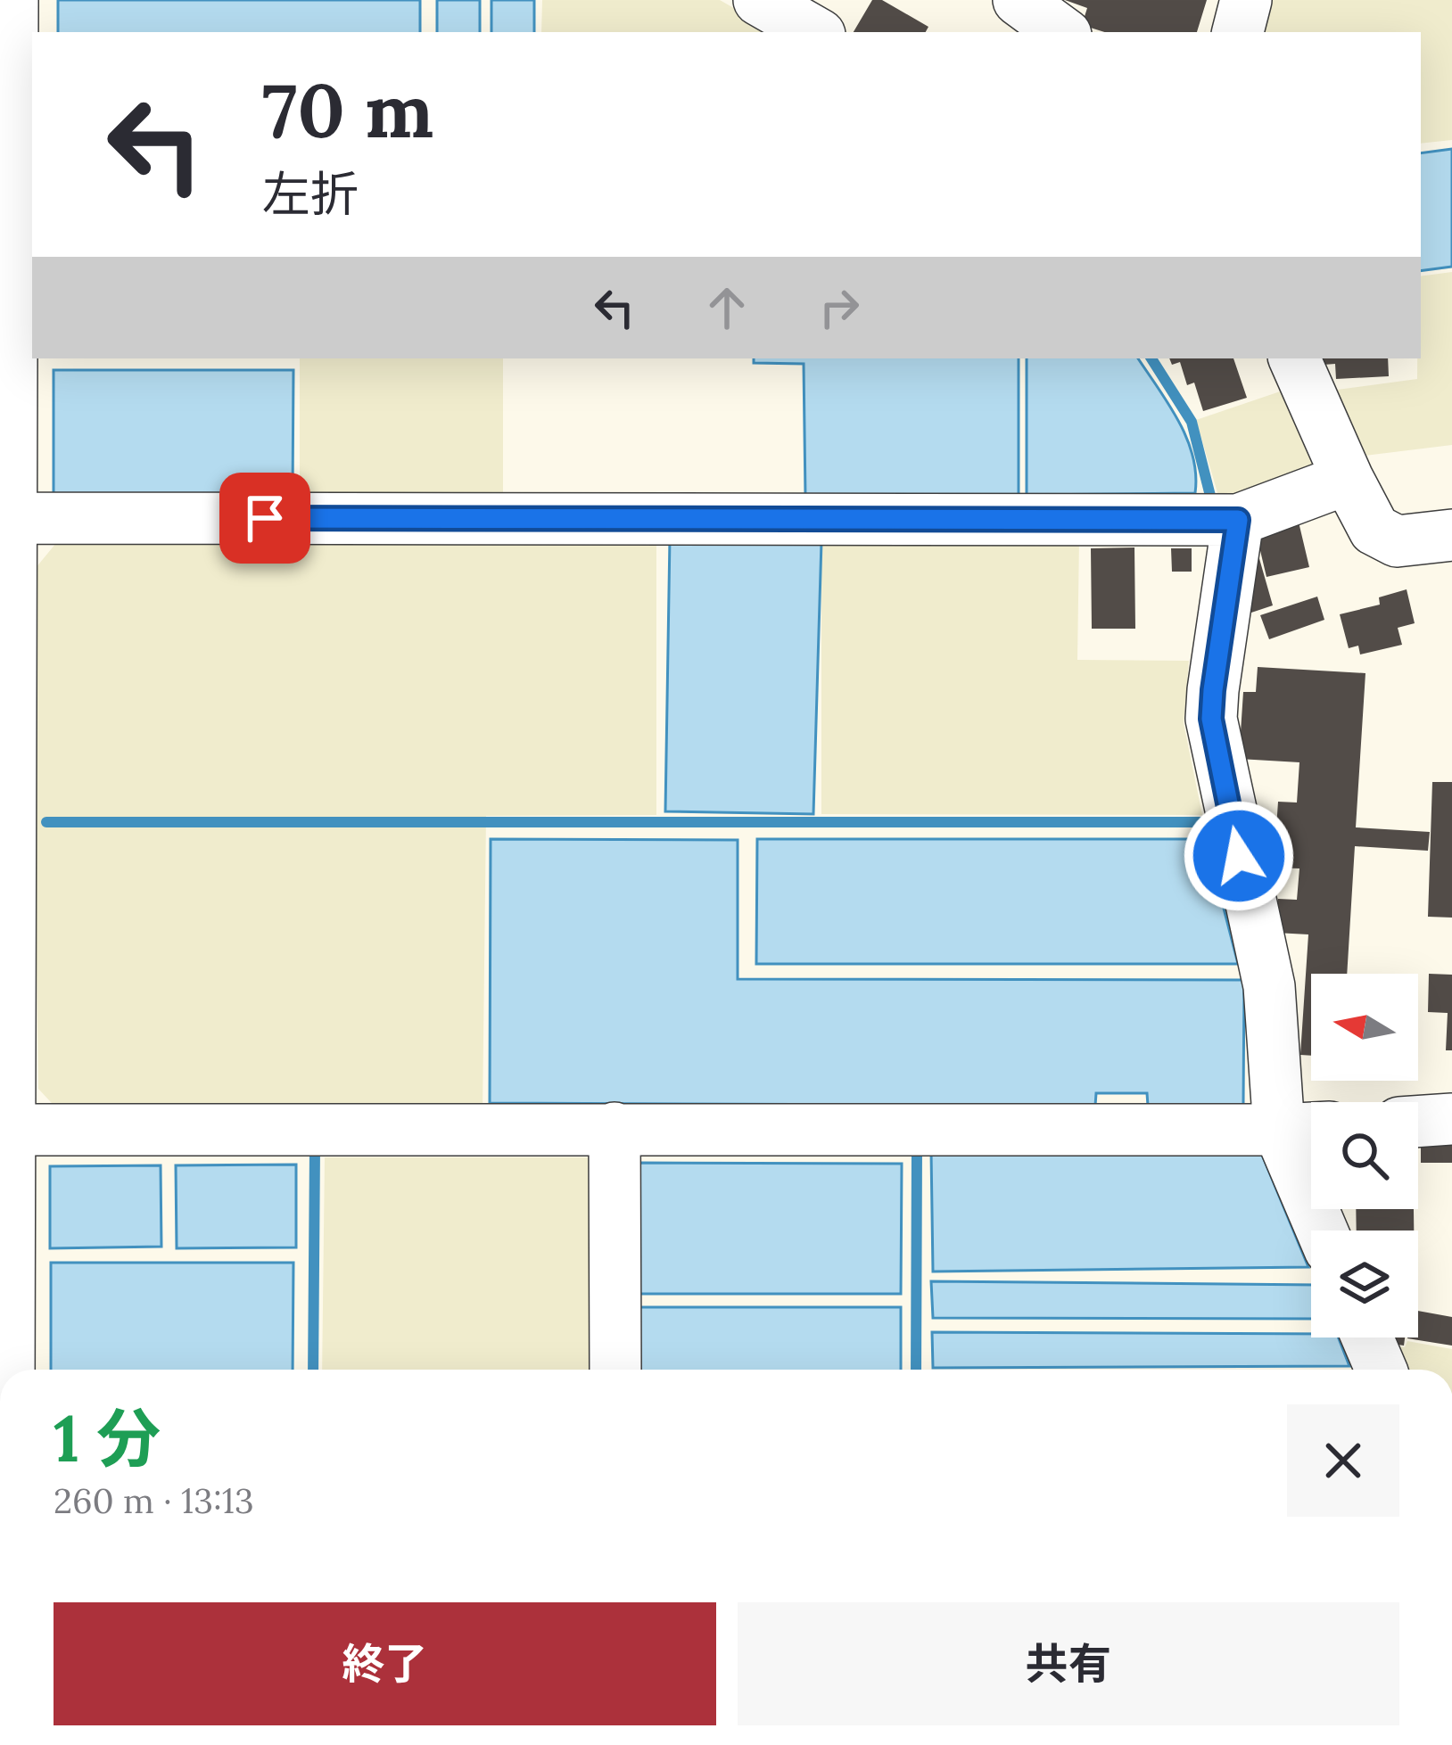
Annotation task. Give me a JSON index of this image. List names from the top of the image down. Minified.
{"north":"left","page":{"turn":["70 m","左折"],"heading":["1 分","260 m · 13:13"],"buttons":["終了","共有"]}}
